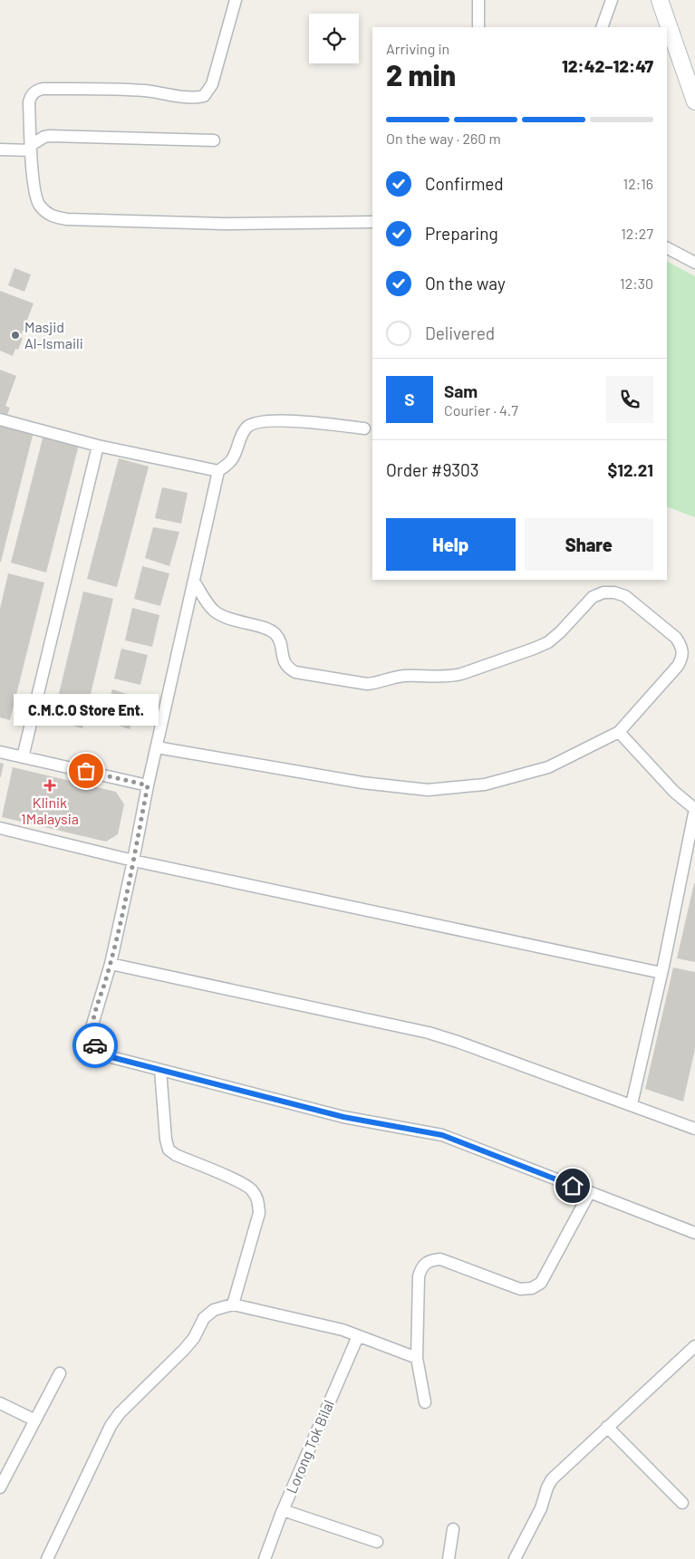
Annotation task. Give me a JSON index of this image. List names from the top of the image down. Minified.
{"streets":{"street":["Lorong Tok Bilal"]},"places":{"other":["Masjid Al-Ismaili","C.M.C.O Store Ent."],"health":["Klinik 1Malaysia"]},"page":{"heading":["2 min","Arriving in","12:42–12:47"],"panel":["Sam","Courier · 4.7","Order #9303","$12.21"],"bar":"On the way · 260 m","list":[["Confirmed","12:16"],["Preparing","12:27"],["On the way","12:30"],"Delivered"],"round":"S","buttons":["Help","Share"],"bubble":"C.M.C.O Store Ent."}}
